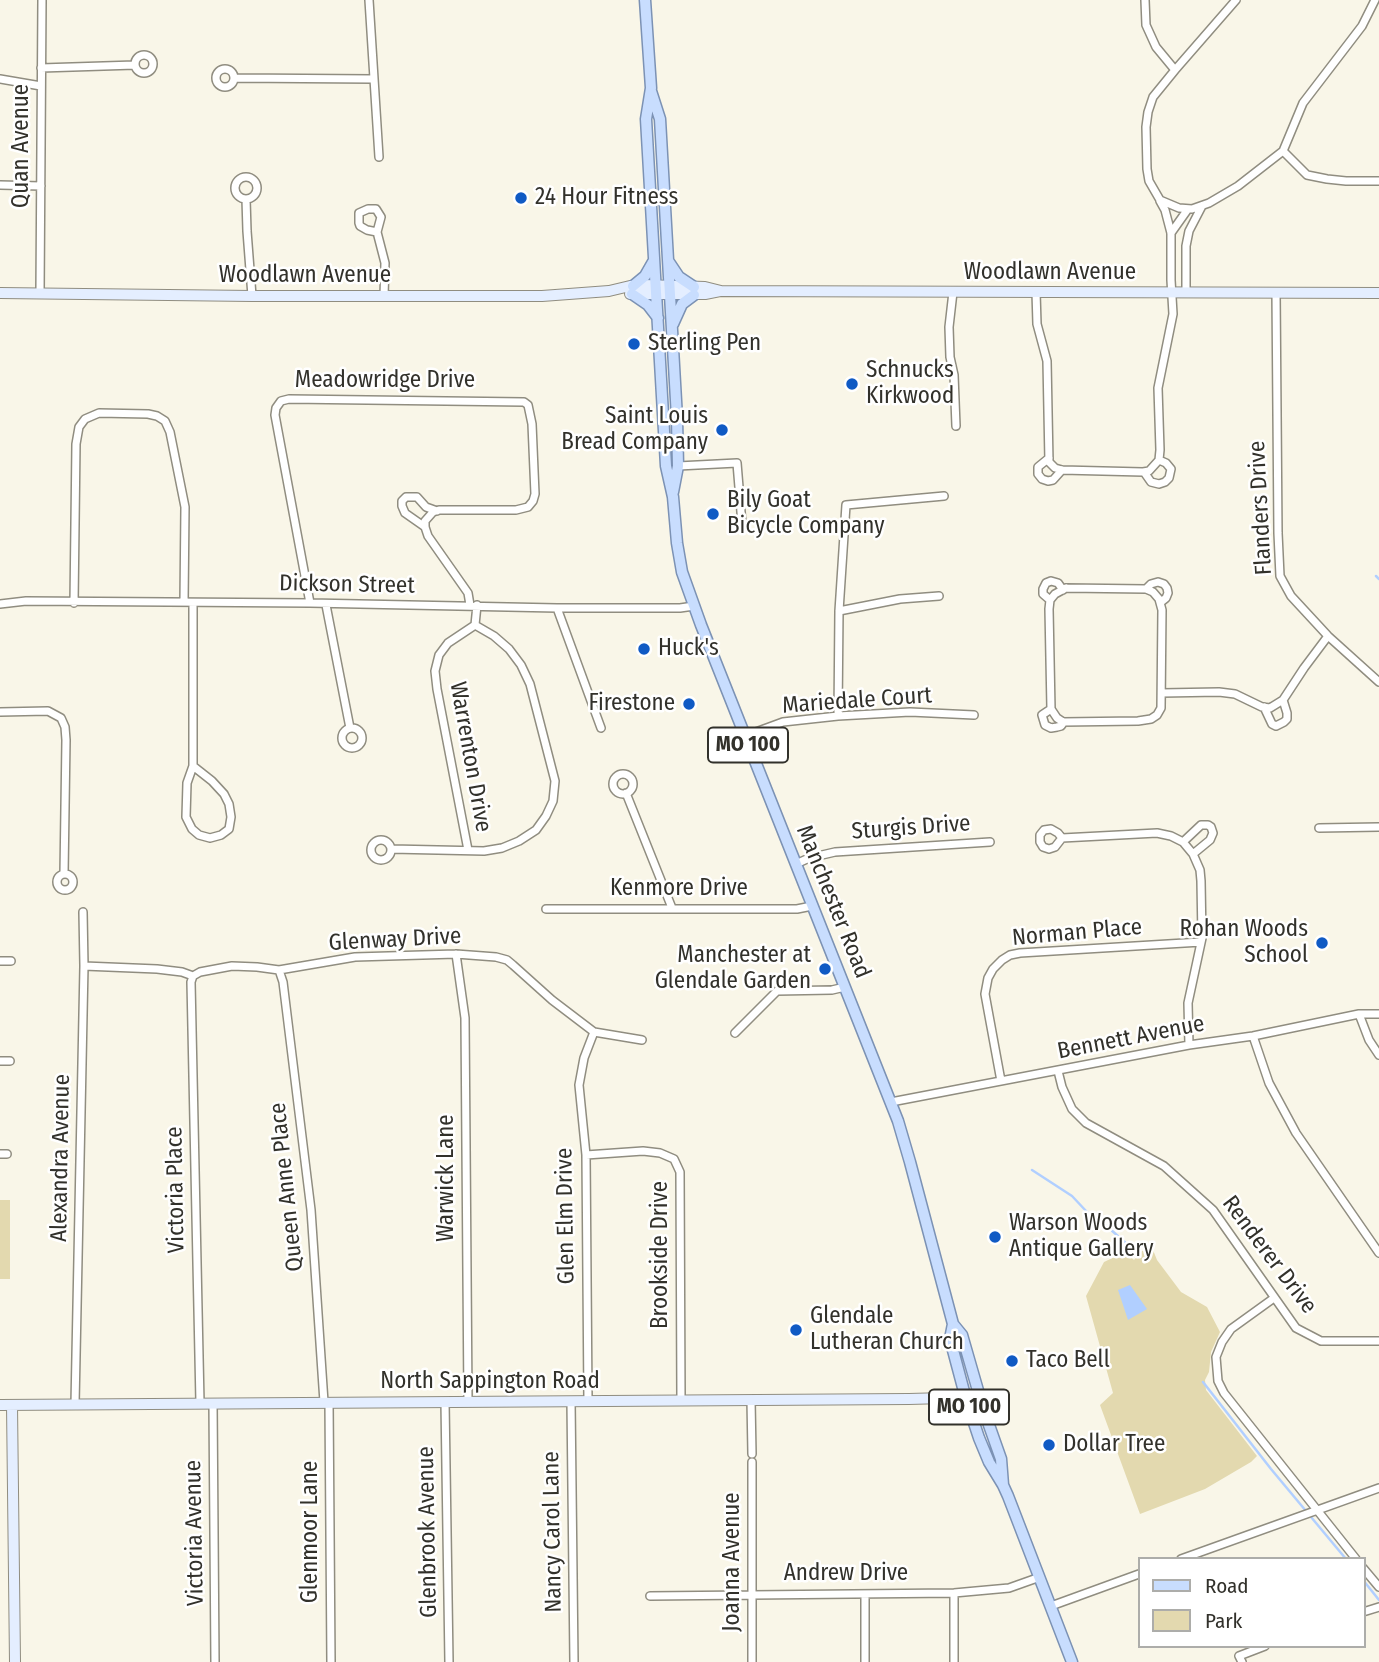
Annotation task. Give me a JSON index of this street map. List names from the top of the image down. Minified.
{"streets":{"main road":["MO 100","Manchester Road"],"street":["Quan Avenue","Woodlawn Avenue","Meadowridge Drive","Flanders Drive","Dickson Street","Mariedale Court","Warrenton Drive","Sturgis Drive","Kenmore Drive","Norman Place","Glenway Drive","Bennett Avenue","Alexandra Avenue","Warwick Lane","Queen Anne Place","Victoria Place","Glen Elm Drive","Brookside Drive","Renderer Drive","North Sappington Road","Glenmoor Lane","Glenbrook Avenue","Nancy Carol Lane","Victoria Avenue","Joanna Avenue","Andrew Drive"]},"crossings":[["Quan Avenue","Woodlawn Avenue"],["Woodlawn Avenue","Flanders Drive"],["Woodlawn Avenue","Manchester Road"],["Meadowridge Drive","Dickson Street"],["Dickson Street","Manchester Road"],["Mariedale Court","Manchester Road"],["Sturgis Drive","Manchester Road"],["Kenmore Drive","Manchester Road"],["Manchester Road","Bennett Avenue"],["Manchester Road","North Sappington Road"],["Manchester Road","Andrew Drive"],["Norman Place","Bennett Avenue"],["Glenway Drive","Alexandra Avenue"],["Glenway Drive","Warwick Lane"],["Glenway Drive","Queen Anne Place"],["Glenway Drive","Victoria Place"],["Glenway Drive","Glen Elm Drive"],["Bennett Avenue","Renderer Drive"],["Alexandra Avenue","North Sappington Road"],["Warwick Lane","North Sappington Road"],["Queen Anne Place","North Sappington Road"],["Queen Anne Place","Glenmoor Lane"],["Victoria Place","North Sappington Road"],["Glen Elm Drive","Brookside Drive"],["Glen Elm Drive","North Sappington Road"],["Brookside Drive","North Sappington Road"],["North Sappington Road","Glenmoor Lane"],["North Sappington Road","Glenbrook Avenue"],["North Sappington Road","Nancy Carol Lane"],["North Sappington Road","Victoria Avenue"],["North Sappington Road","Joanna Avenue"],["Joanna Avenue","Andrew Drive"]],"places":["24 Hour Fitness","Sterling Pen","Schnucks Kirkwood","Saint Louis Bread Company","Bily Goat Bicycle Company","Huck's","Firestone","Rohan Woods School","Manchester at Glendale Garden","Warson Woods Antique Gallery","Glendale Lutheran Church","Taco Bell","Dollar Tree"],"legend":["Road","Park"]}
